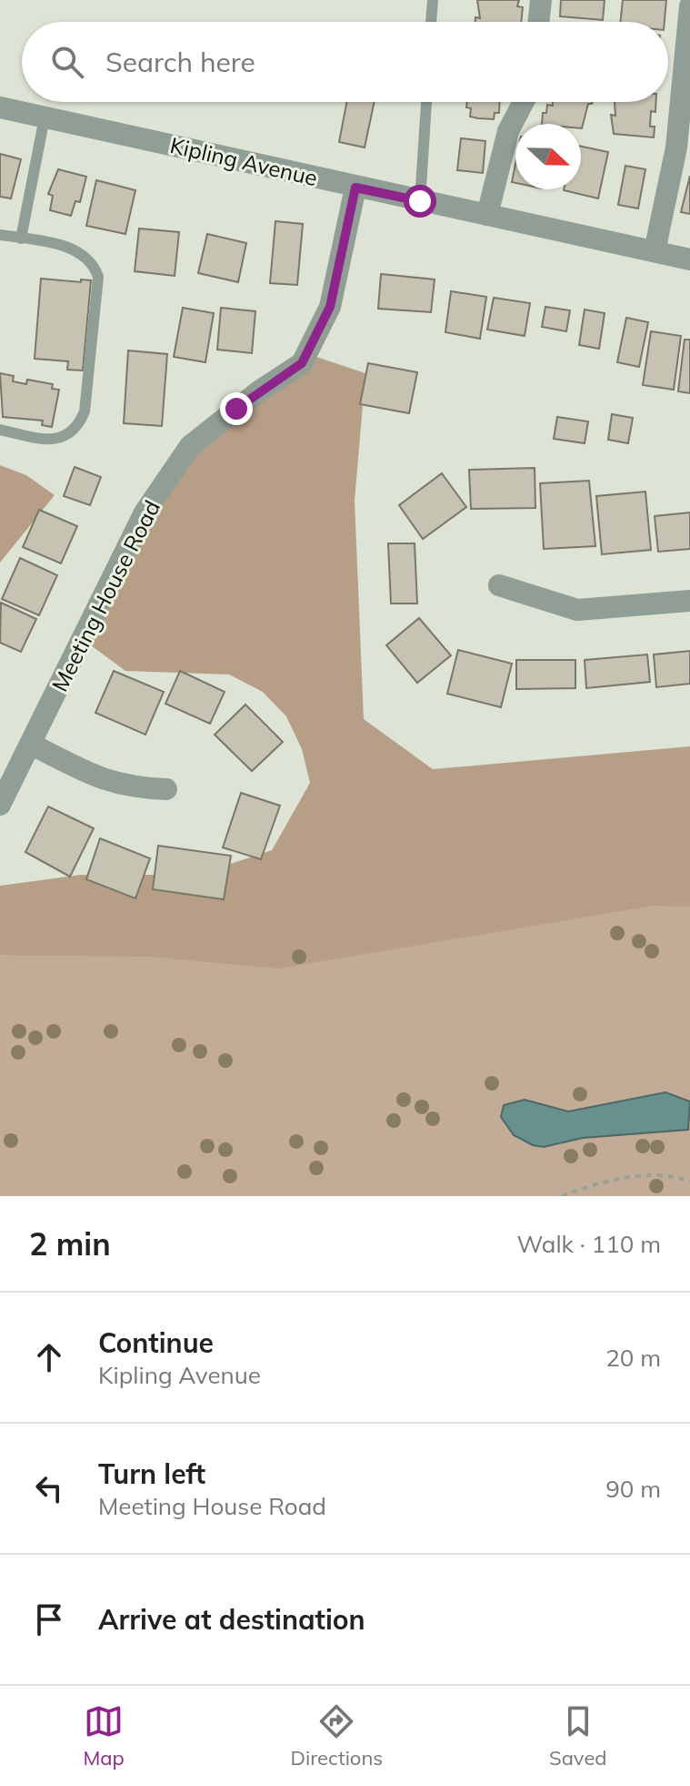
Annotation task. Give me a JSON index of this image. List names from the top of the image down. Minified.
{"streets":{"street":["Kipling Avenue","Meeting House Road"]},"crossings":[["Kipling Avenue","Meeting House Road"]],"north":"right","page":{"search":"Search here","heading":["2 min","Walk · 110 m"],"list":[["Continue","Kipling Avenue","20 m"],["Turn left","Meeting House Road","90 m"],"Arrive at destination"],"nav":["Map","Directions","Saved"]}}
